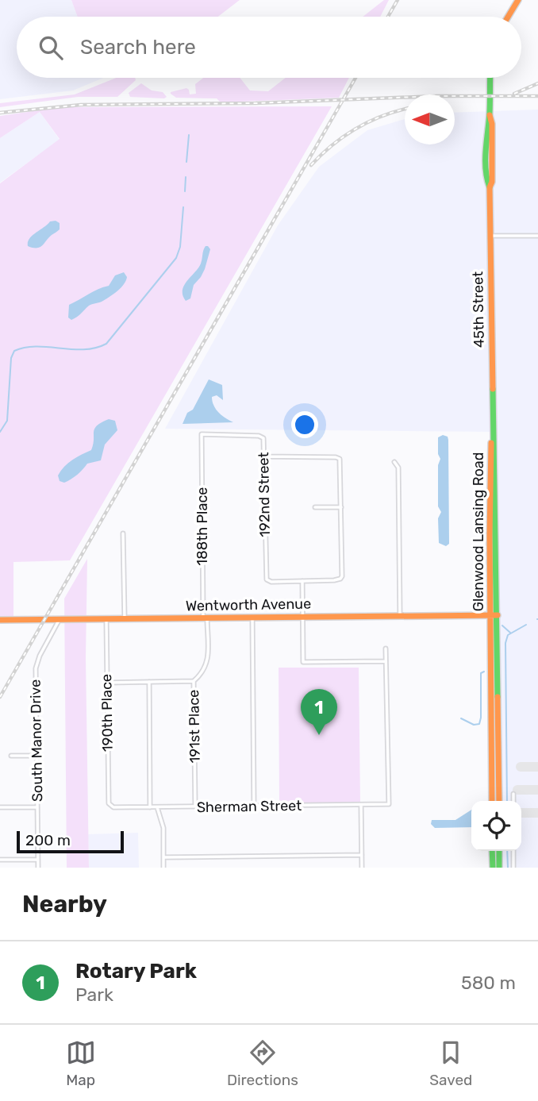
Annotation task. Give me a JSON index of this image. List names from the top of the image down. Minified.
{"streets":{"main road":["45th Street","Glenwood Lansing Road","Wentworth Avenue"],"street":["192nd Street","188th Place","190th Place","191st Place","South Manor Drive","Sherman Street"]},"crossings":[["45th Street","Glenwood Lansing Road"],["192nd Street","188th Place"],["188th Place","Wentworth Avenue"],["188th Place","191st Place"],["Glenwood Lansing Road","Wentworth Avenue"],["Wentworth Avenue","190th Place"],["Wentworth Avenue","191st Place"],["Wentworth Avenue","South Manor Drive"],["190th Place","Sherman Street"],["191st Place","Sherman Street"]],"scale_bar":"200 m","north":"left","page":{"search":"Search here","pins":"1","scale":"200 m","heading":"Nearby","list":[{"mark":"1","name":"Rotary Park","note":"Park","value":"580 m"}],"nav":["Map","Directions","Saved"]}}
